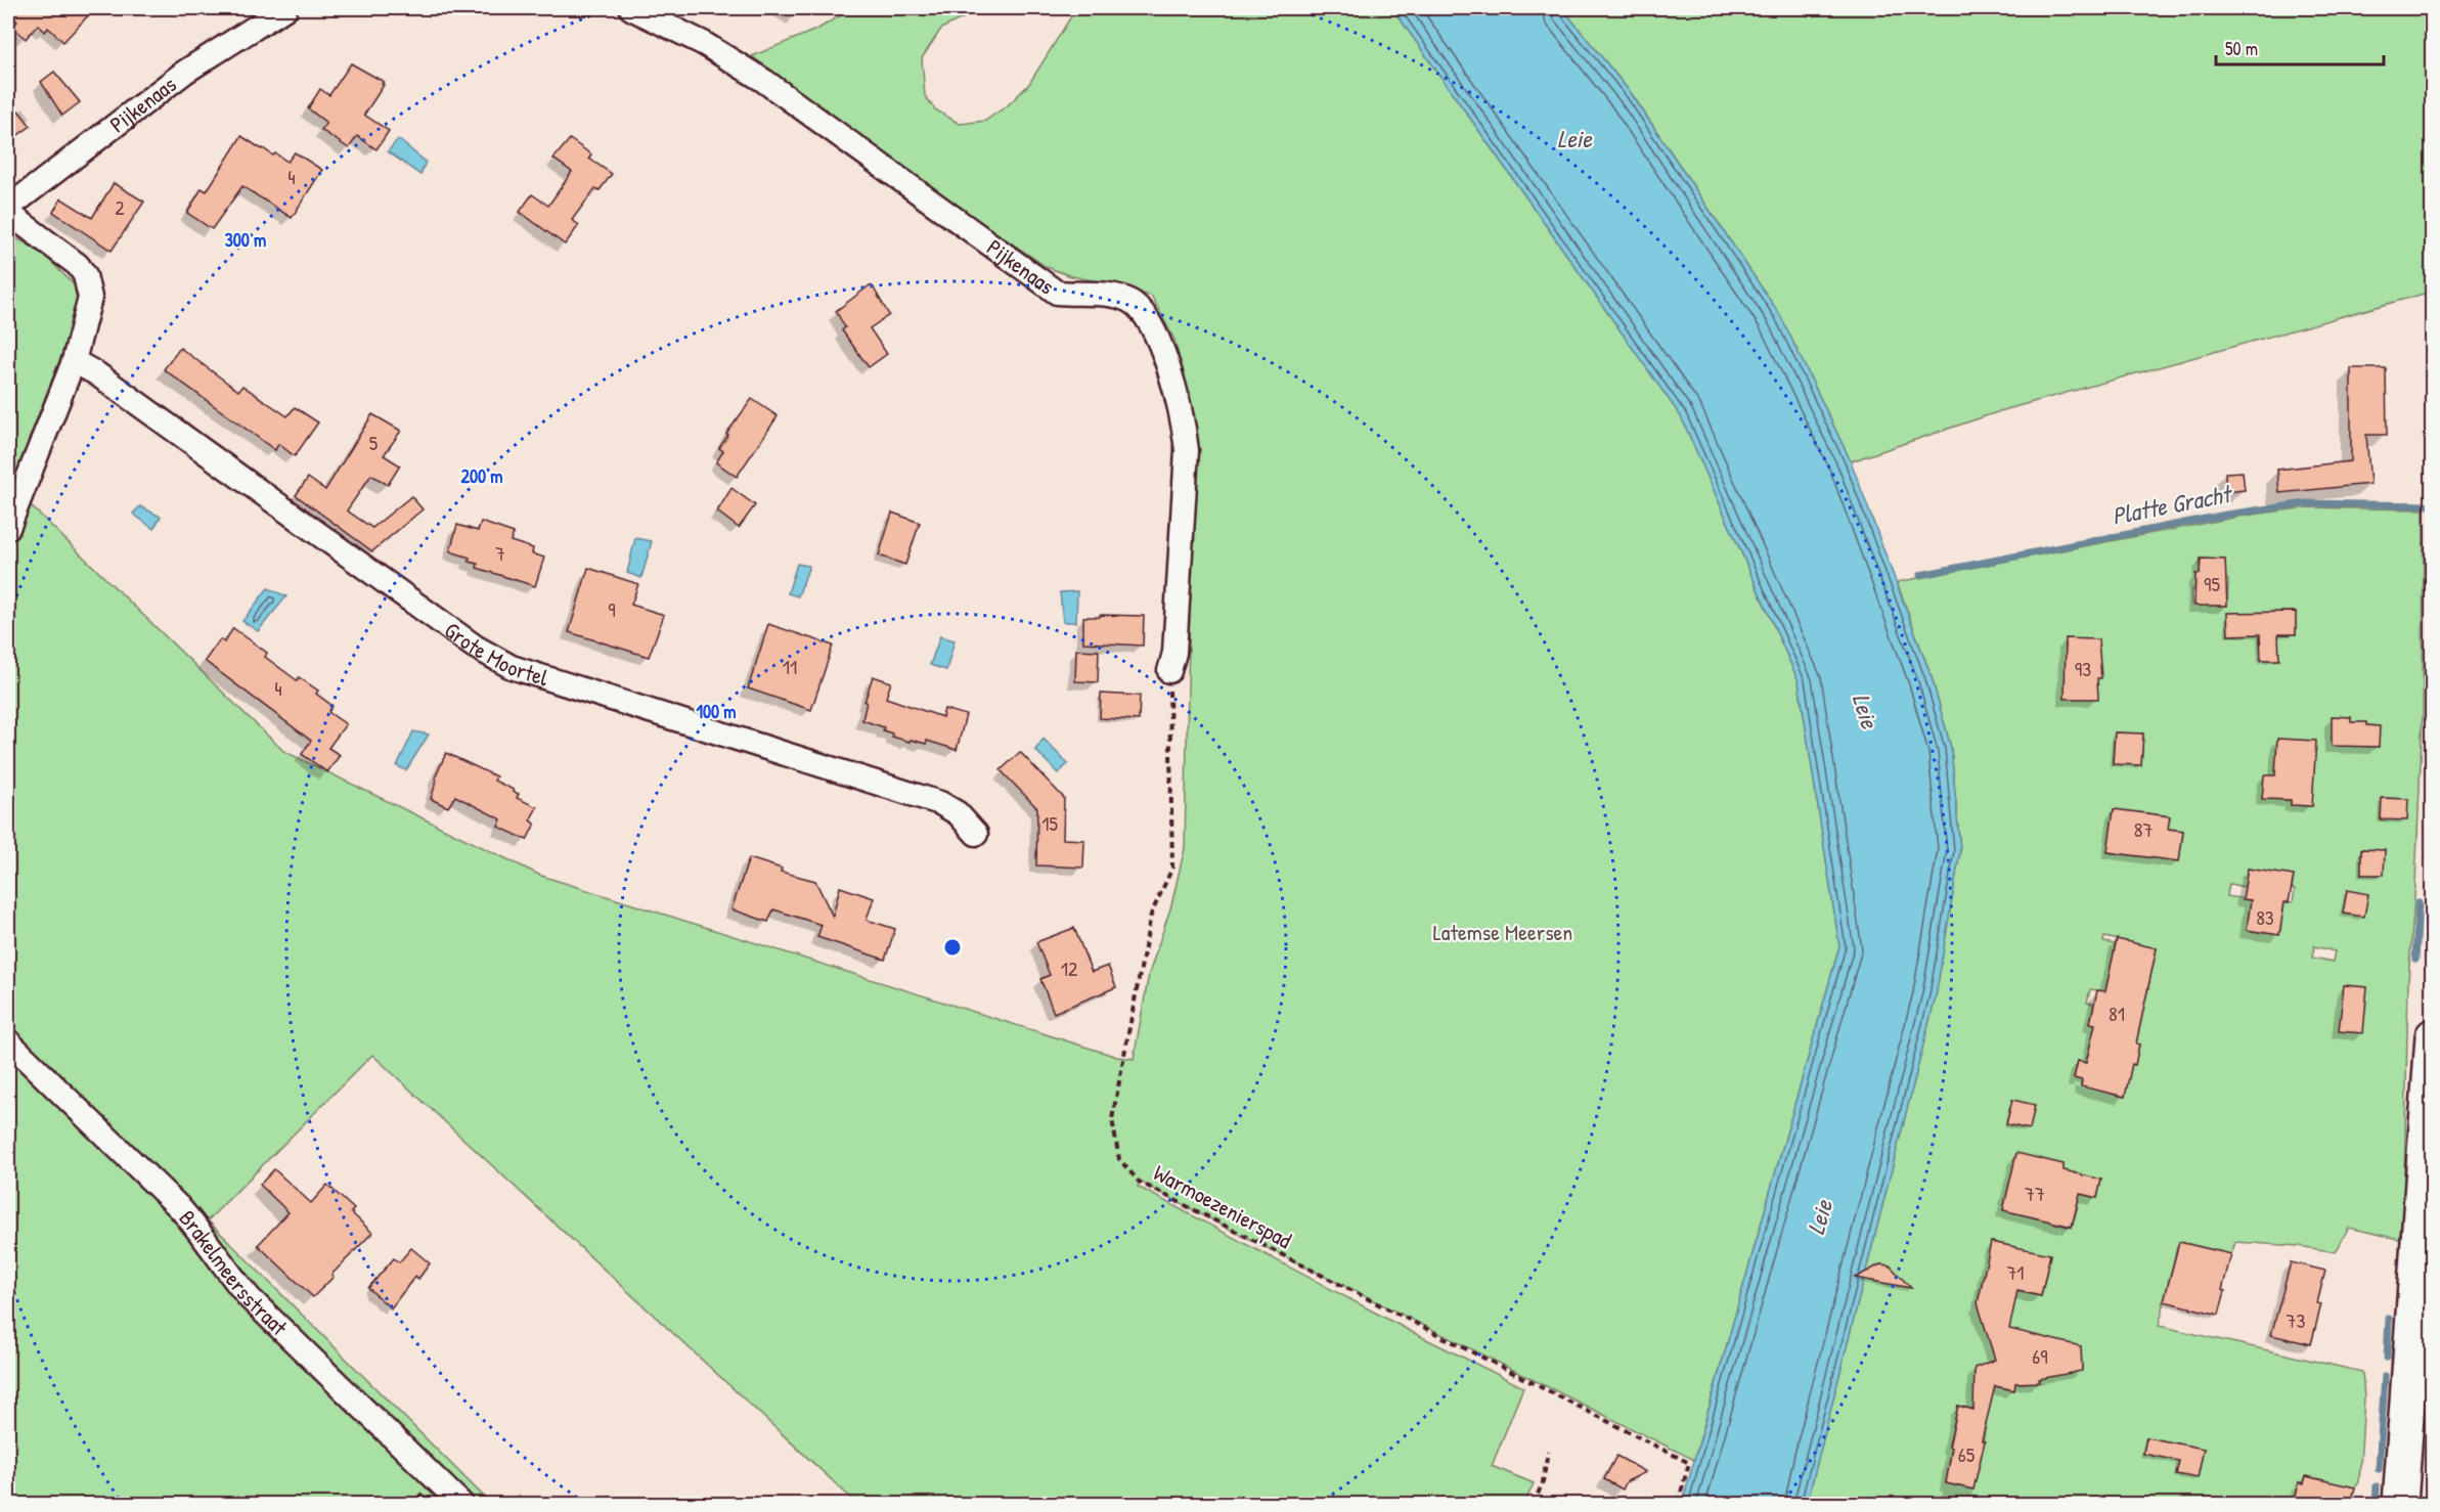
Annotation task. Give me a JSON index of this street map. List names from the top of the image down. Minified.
{"streets":{"street":["Pijkenaas","Grote Moortel","Brakelmeersstraat"],"path":["Warmoezenierspad"]},"crossings":[["Pijkenaas","Warmoezenierspad"]],"water":["Leie","Platte Gracht"],"parks":["Latemse Meersen"],"house_numbers":["4","2","5","7","95","9","11","93","4","15","87","83","12","81","77","71","73","69","65"],"scale_bar":"50 m","rings":["300 m","200 m","100 m"]}
